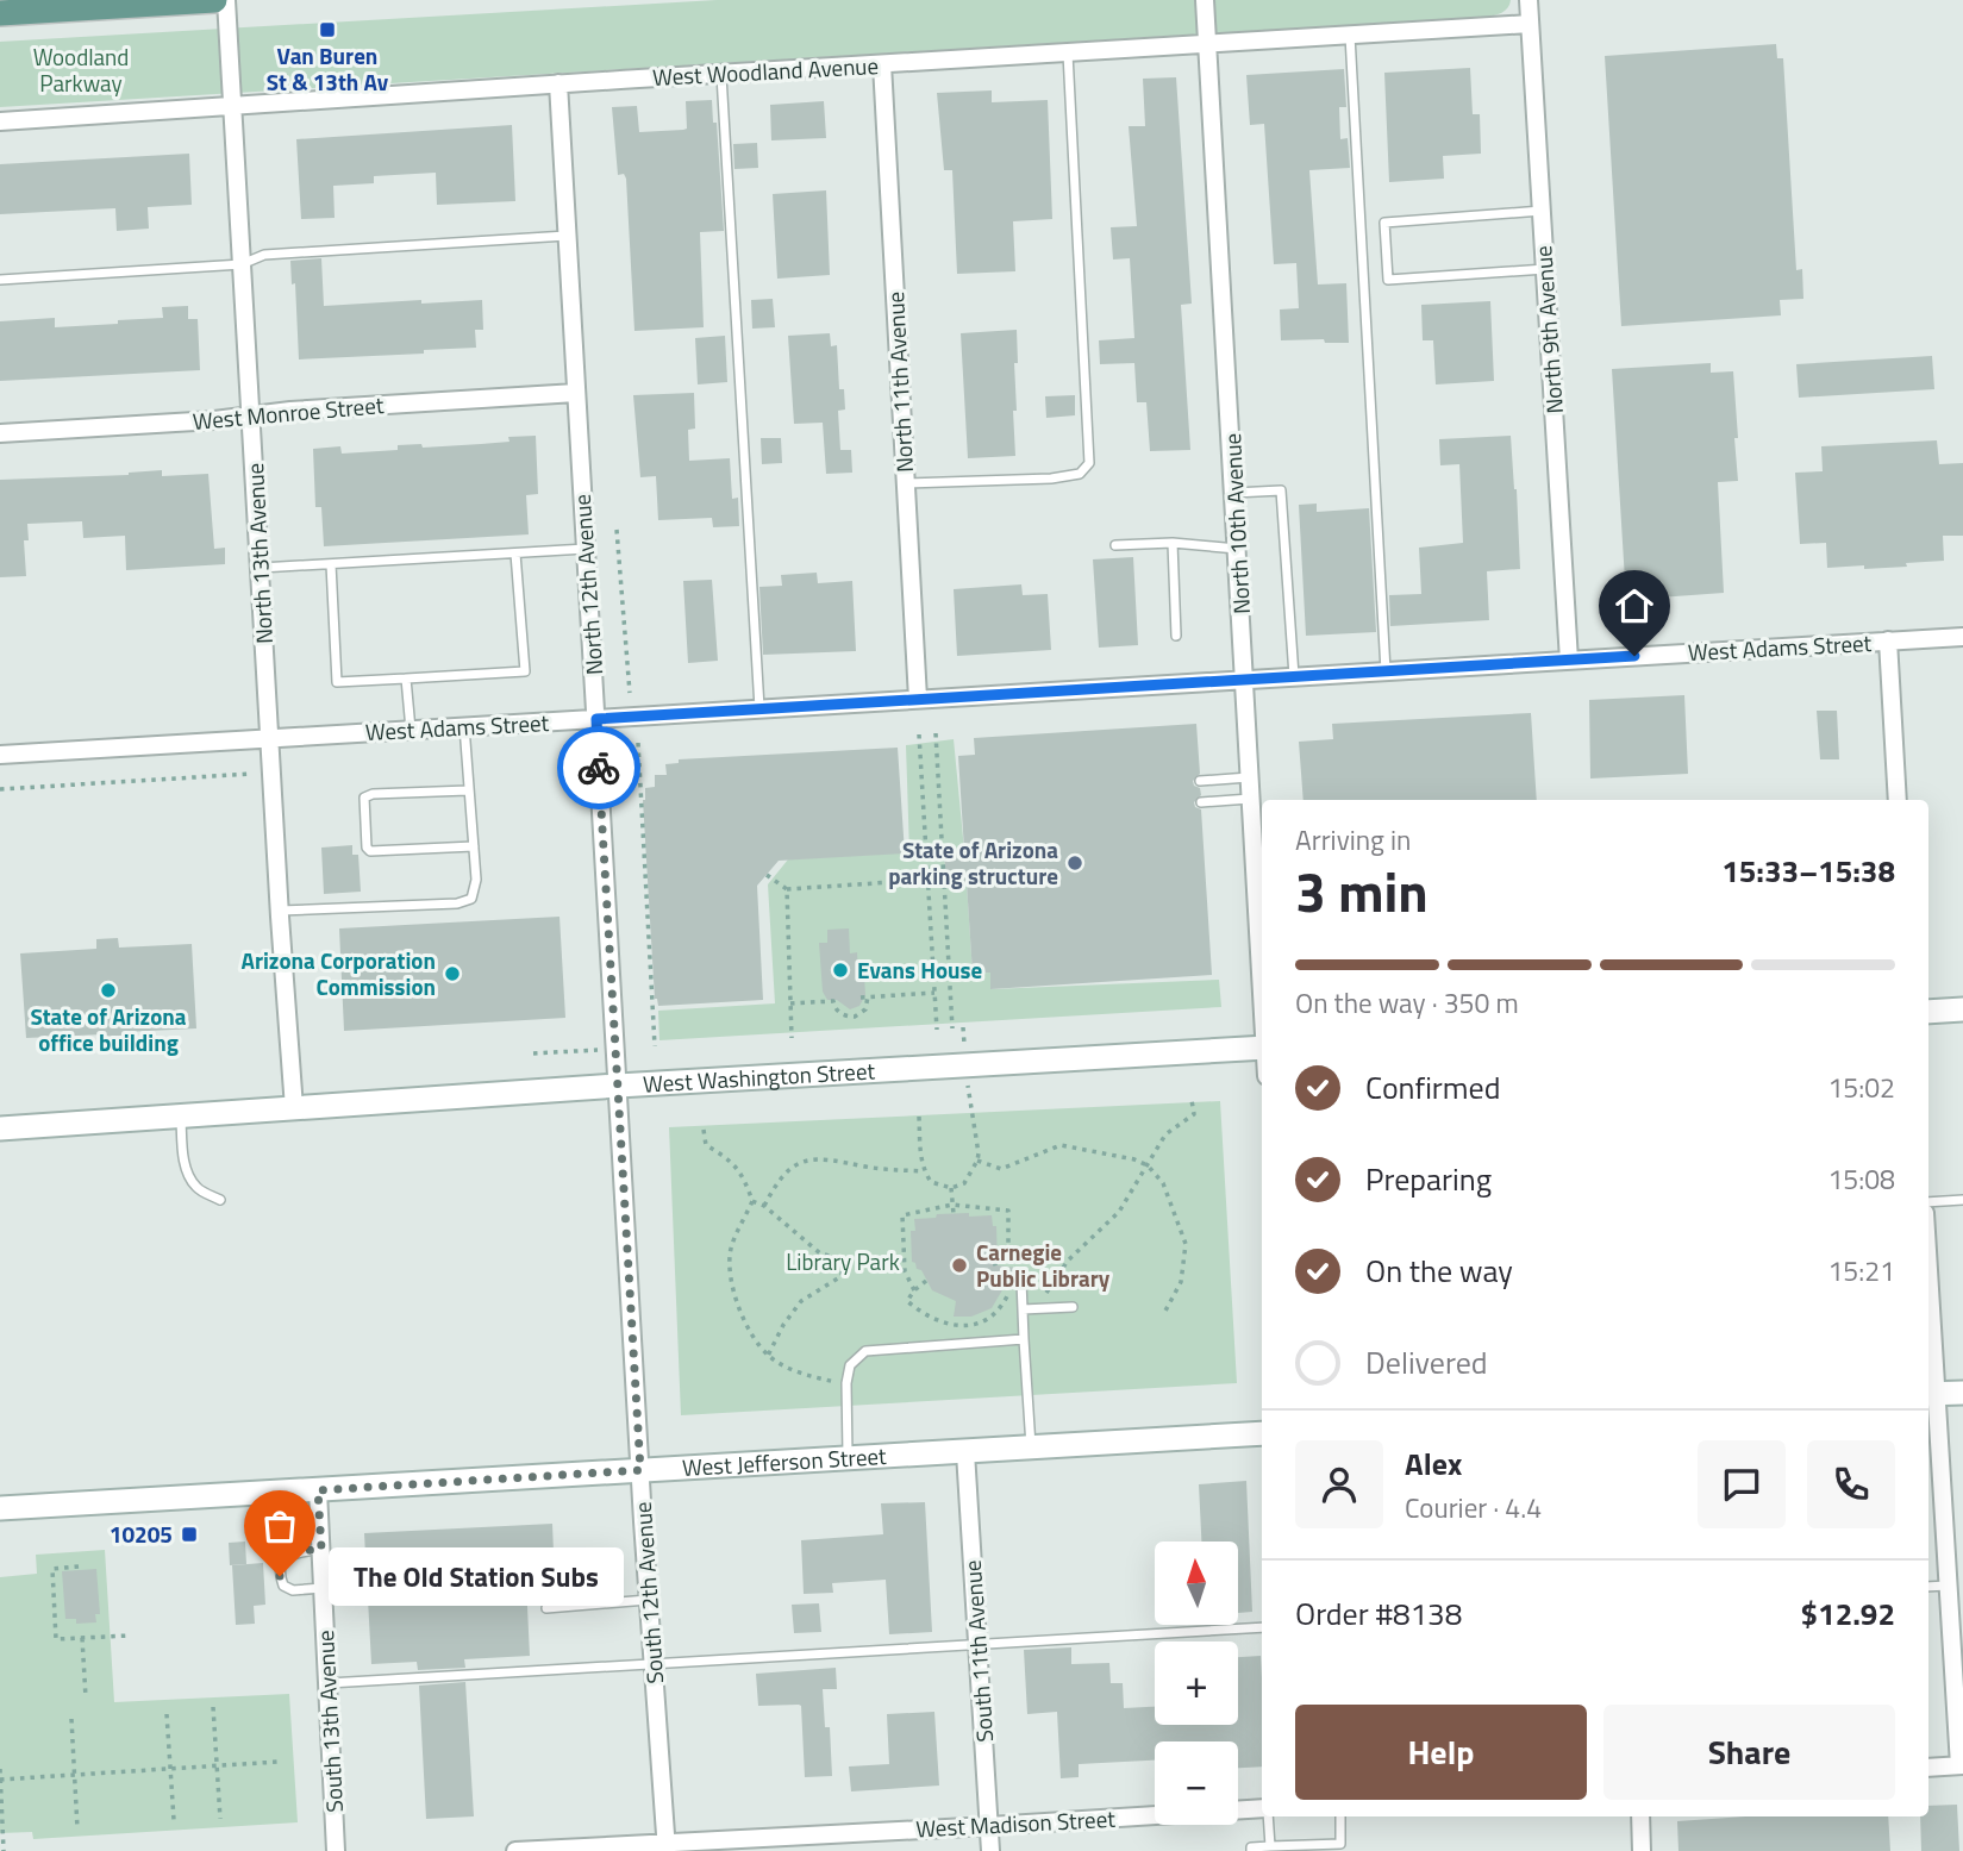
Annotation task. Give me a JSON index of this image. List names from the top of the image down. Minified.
{"streets":{"main road":["West Washington Street","West Jefferson Street"],"street":["West Woodland Avenue","North 9th Avenue","North 11th Avenue","West Monroe Street","North 10th Avenue","North 13th Avenue","North 12th Avenue","West Adams Street","South 12th Avenue","South 11th Avenue","South 13th Avenue","West Madison Street"]},"crossings":[["West Woodland Avenue","North 9th Avenue"],["West Woodland Avenue","North 11th Avenue"],["West Woodland Avenue","North 10th Avenue"],["West Woodland Avenue","North 13th Avenue"],["West Woodland Avenue","North 12th Avenue"],["North 9th Avenue","West Adams Street"],["North 11th Avenue","West Adams Street"],["West Monroe Street","North 13th Avenue"],["West Monroe Street","North 12th Avenue"],["North 10th Avenue","West Adams Street"],["North 13th Avenue","West Adams Street"],["North 13th Avenue","West Washington Street"],["North 12th Avenue","West Adams Street"],["North 12th Avenue","West Washington Street"],["North 12th Avenue","South 12th Avenue"],["West Washington Street","South 12th Avenue"],["West Jefferson Street","South 12th Avenue"],["West Jefferson Street","South 11th Avenue"],["West Jefferson Street","South 13th Avenue"],["South 12th Avenue","West Madison Street"],["South 11th Avenue","West Madison Street"]],"parks":["Woodland Parkway","Library Park"],"places":{"transit":["Van Buren St & 13th Av","10205"],"other":["State of Arizona parking structure","Evans House","Arizona Corporation Commission","State of Arizona office building","Carnegie Public Library","The Old Station Subs"]},"north":"top","page":{"heading":["3 min","Arriving in","15:33–15:38"],"panel":["Alex","Courier · 4.4","Order #8138","$12.92"],"bar":"On the way · 350 m","list":[["Confirmed","15:02"],["Preparing","15:08"],["On the way","15:21"],"Delivered"],"map_buttons":["+","−"],"bubble":"The Old Station Subs","buttons":["Help","Share"]}}
